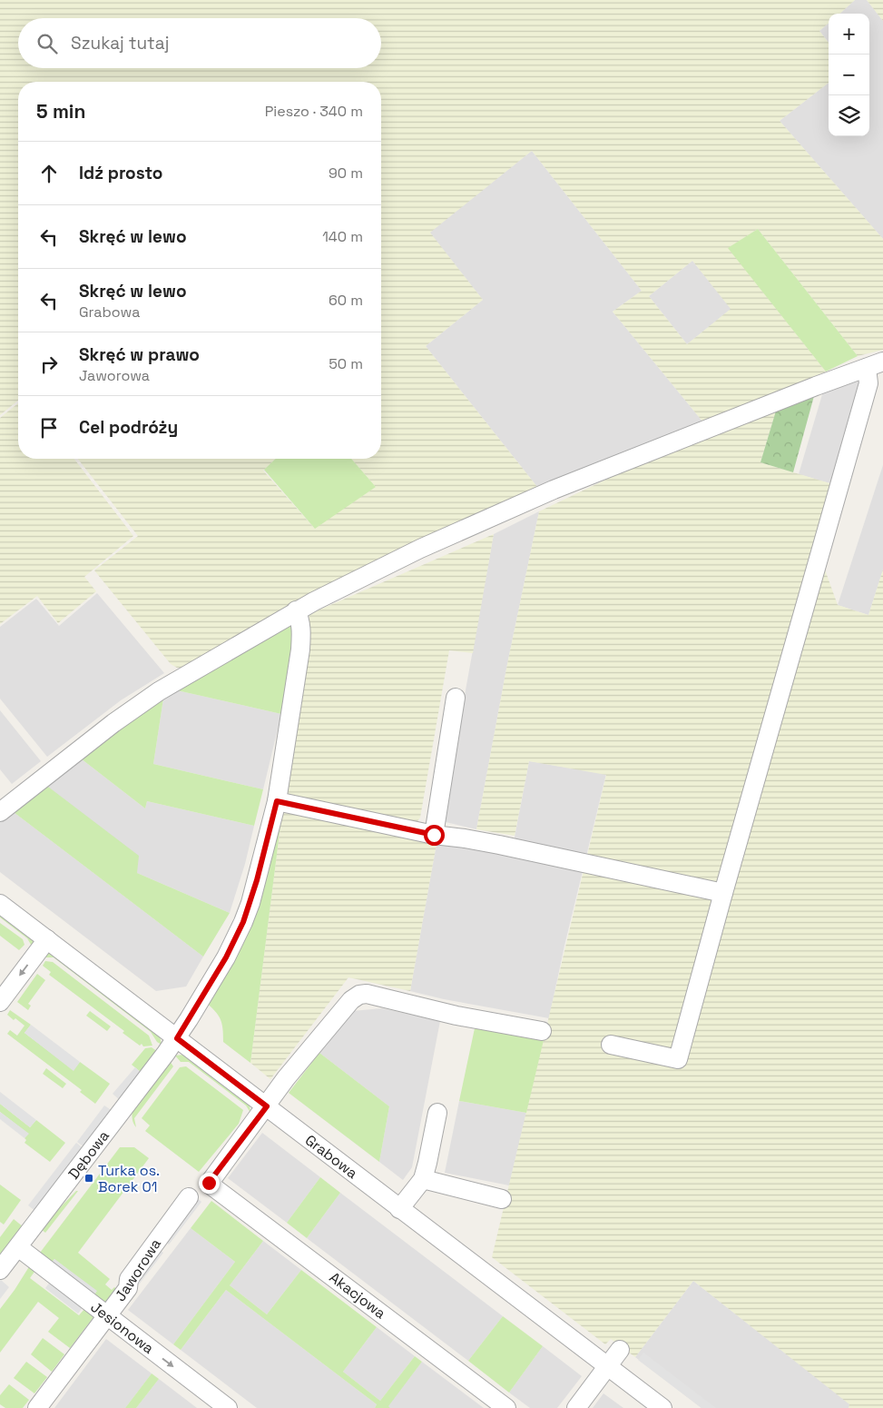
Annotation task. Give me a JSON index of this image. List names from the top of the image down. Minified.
{"streets":{"street":["Dębowa","Grabowa","Jaworowa","Akacjowa","Jesionowa"]},"crossings":[["Dębowa","Grabowa"],["Dębowa","Jesionowa"],["Grabowa","Akacjowa"],["Jaworowa","Jesionowa"]],"one_way":["Jesionowa"],"places":{"transit":["Turka os. Borek 01"]},"page":{"map_buttons":["+","−"],"search":"Szukaj tutaj","heading":["5 min","Pieszo · 340 m"],"list":[["Idź prosto","90 m"],["Skręć w lewo","140 m"],["Skręć w lewo","Grabowa","60 m"],["Skręć w prawo","Jaworowa","50 m"],"Cel podróży"]}}
